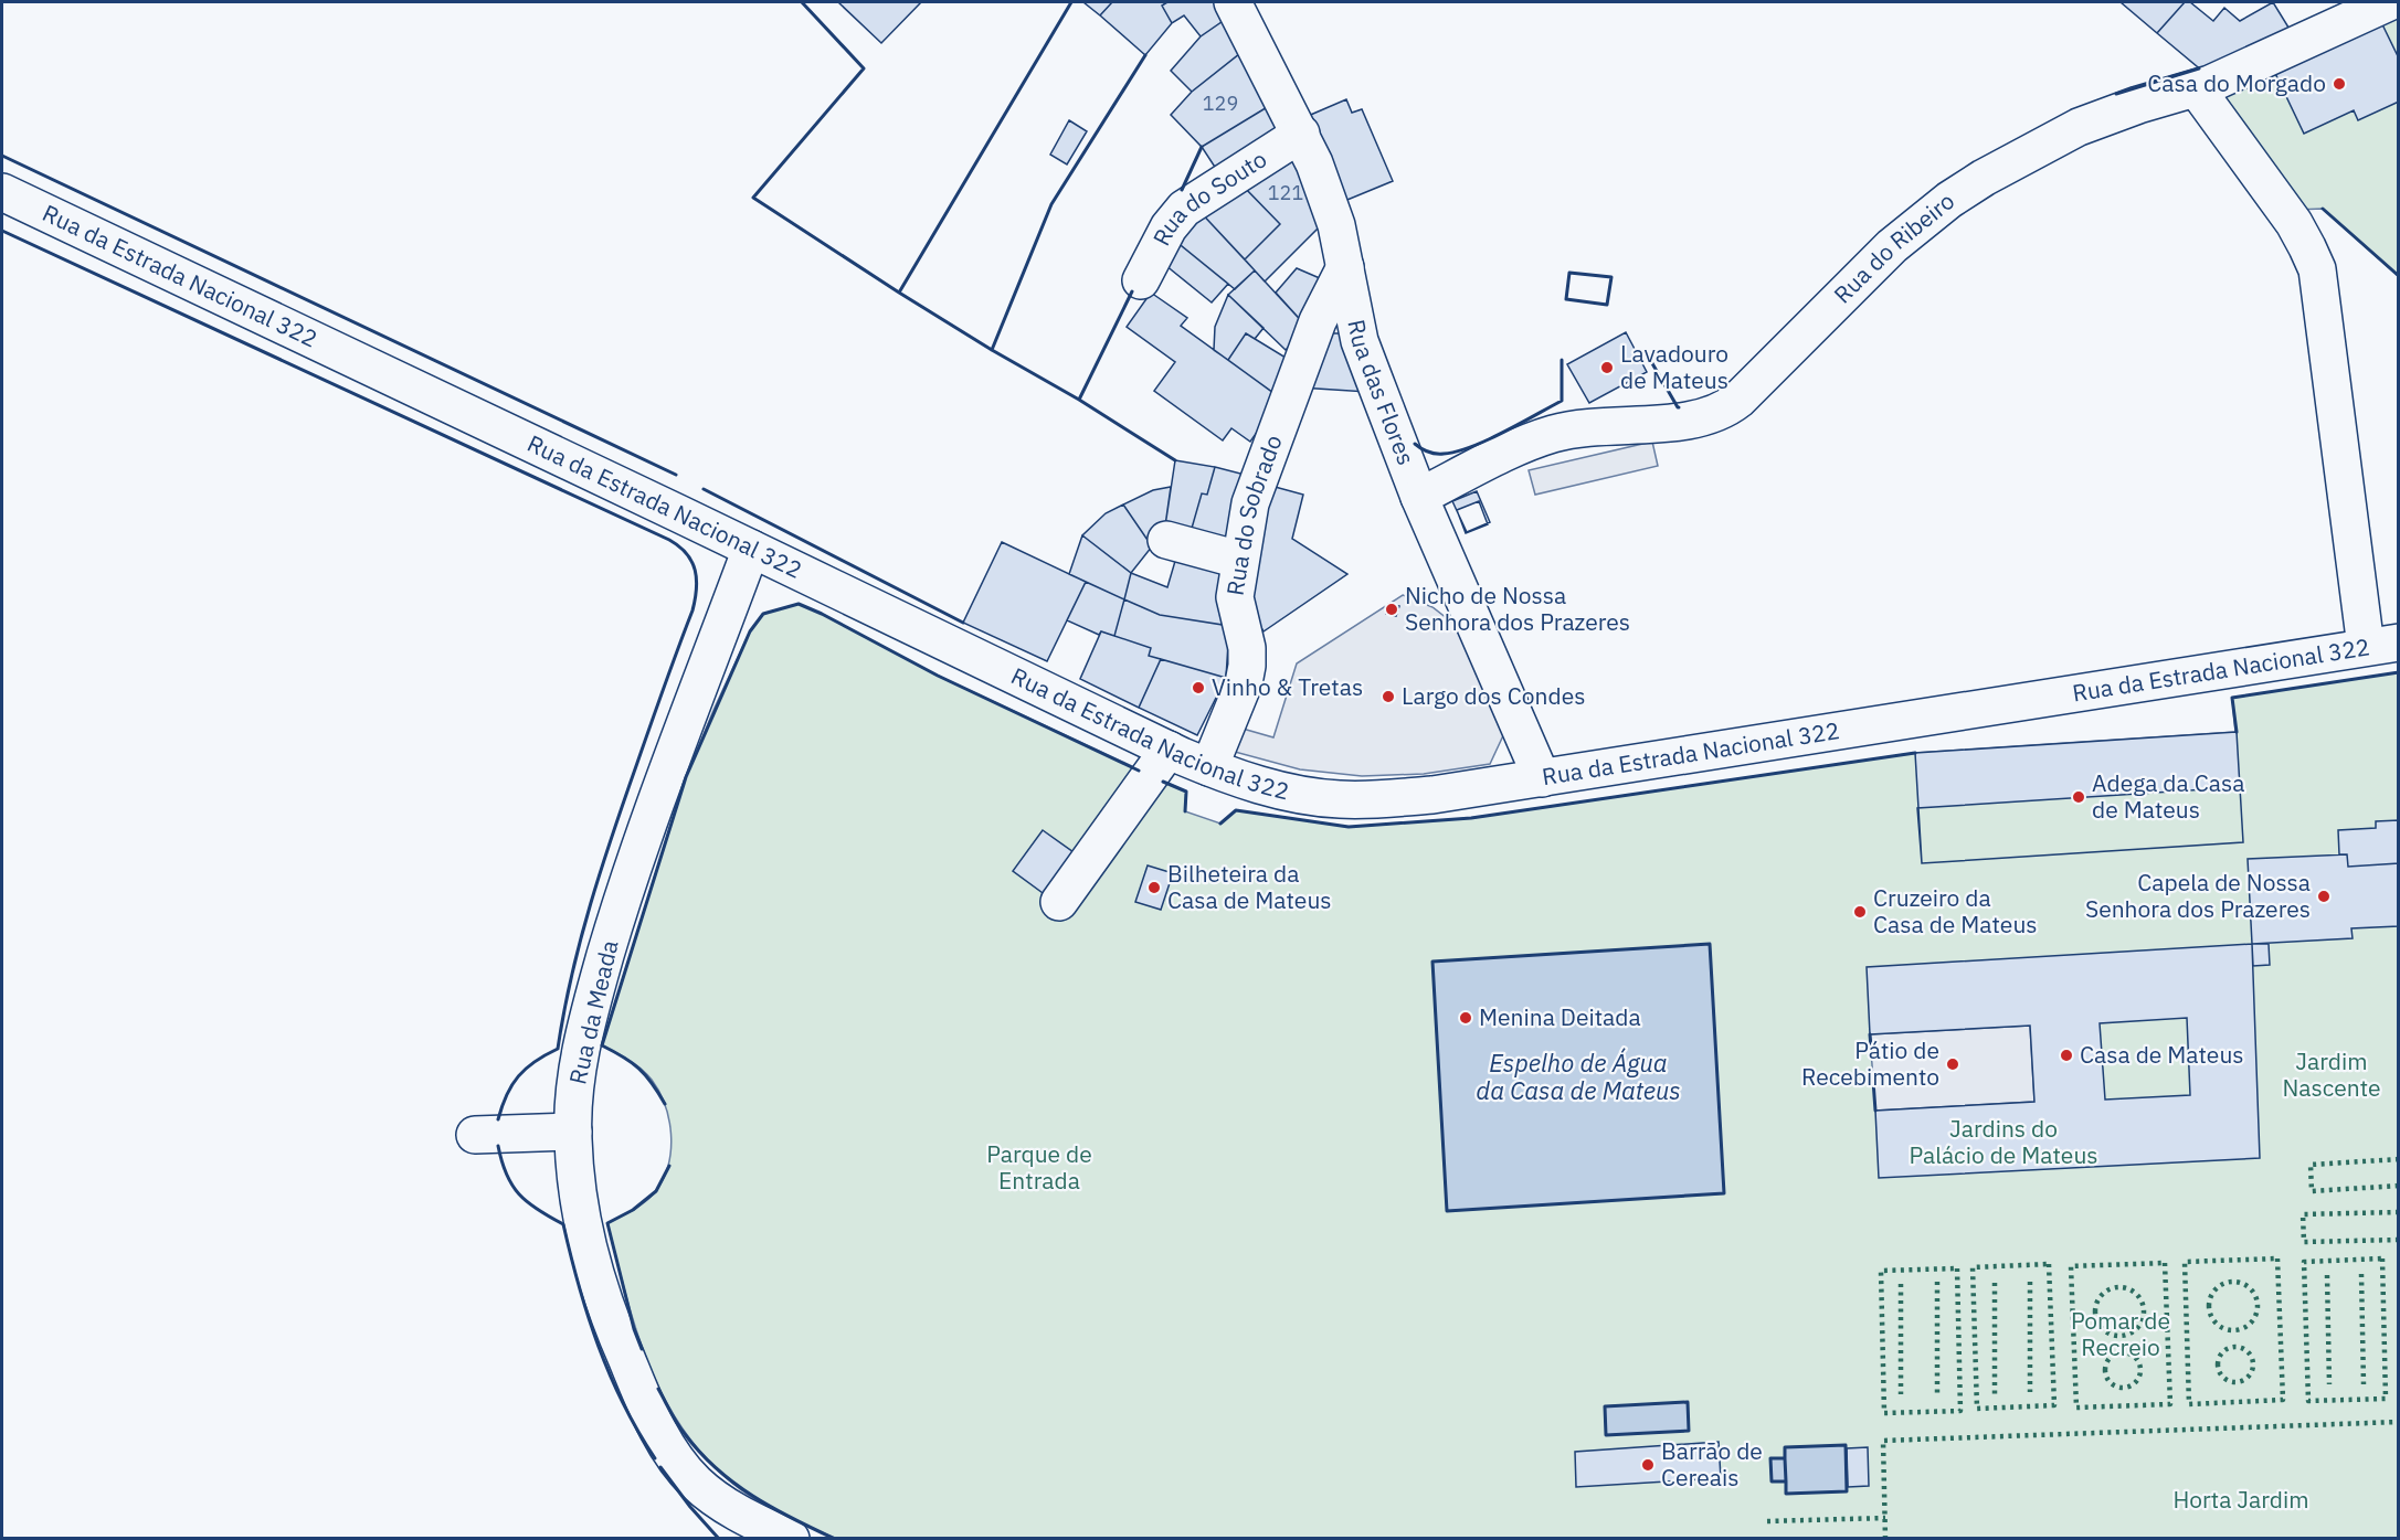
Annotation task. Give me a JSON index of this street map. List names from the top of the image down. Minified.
{"streets":{"street":["Rua do Souto","Rua do Ribeiro","Rua da Estrada Nacional 322","Rua das Flores","Rua do Sobrado","Rua da Meada"]},"crossings":[["Rua do Souto","Rua das Flores"],["Rua do Ribeiro","Rua das Flores"],["Rua da Estrada Nacional 322","Rua das Flores"],["Rua da Estrada Nacional 322","Rua do Sobrado"],["Rua da Estrada Nacional 322","Rua da Meada"],["Rua das Flores","Rua do Sobrado"]],"water":["Espelho de Água da Casa de Mateus"],"parks":["Jardim Nascente","Jardins do Palácio de Mateus","Parque de Entrada","Pomar de Recreio","Horta Jardim"],"places":["Casa do Morgado","Lavadouro de Mateus","Nicho de Nossa Senhora dos Prazeres","Vinho & Tretas","Largo dos Condes","Adega da Casa de Mateus","Bilheteira da Casa de Mateus","Capela de Nossa Senhora dos Prazeres","Cruzeiro da Casa de Mateus","Menina Deitada","Casa de Mateus","Pátio de Recebimento","Barrão de Cereais"],"house_numbers":["129","121"]}
